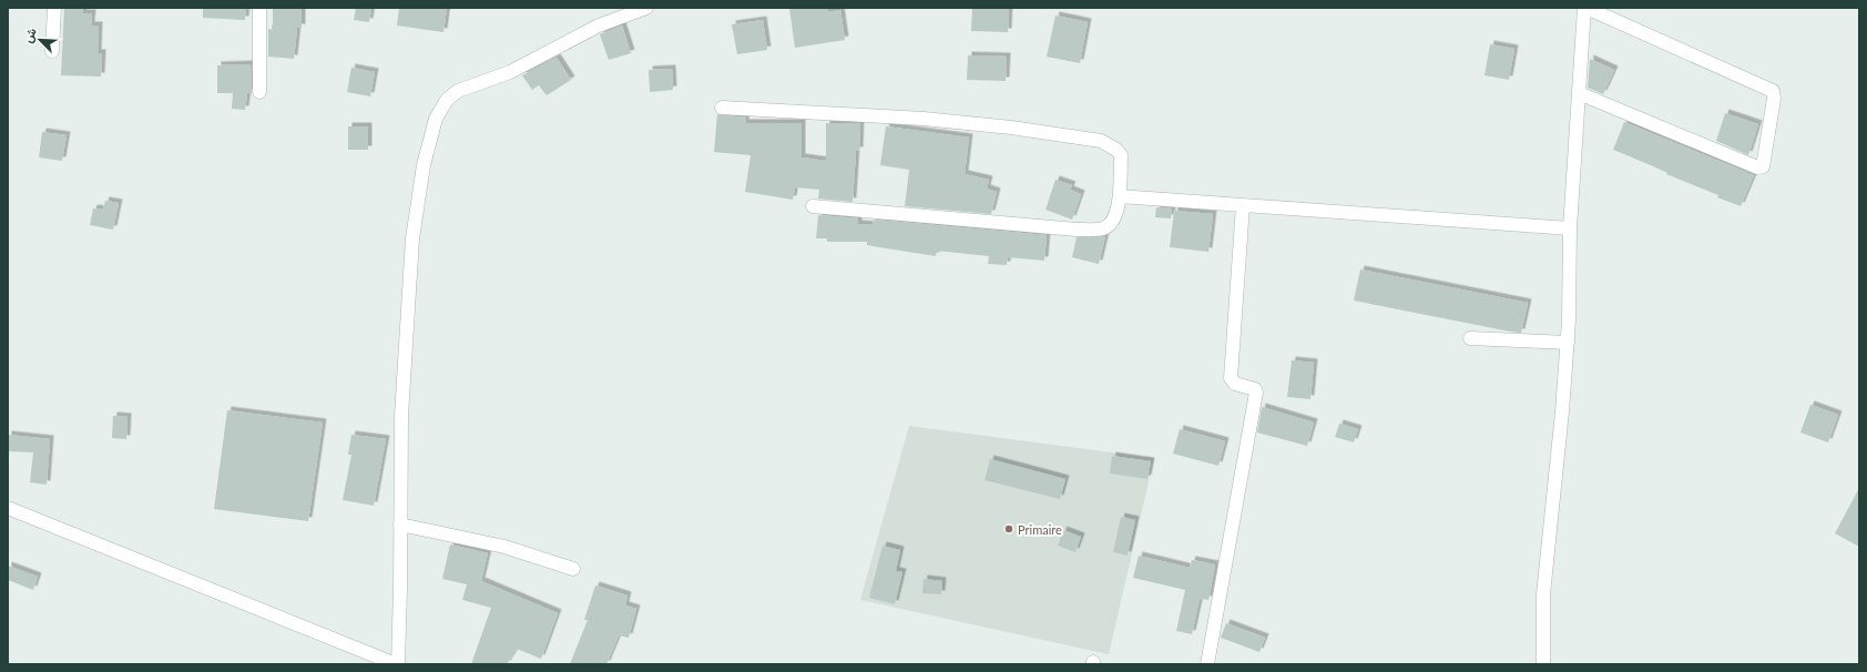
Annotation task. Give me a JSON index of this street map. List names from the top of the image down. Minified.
{"places":["Primaire"],"north":"top left"}
